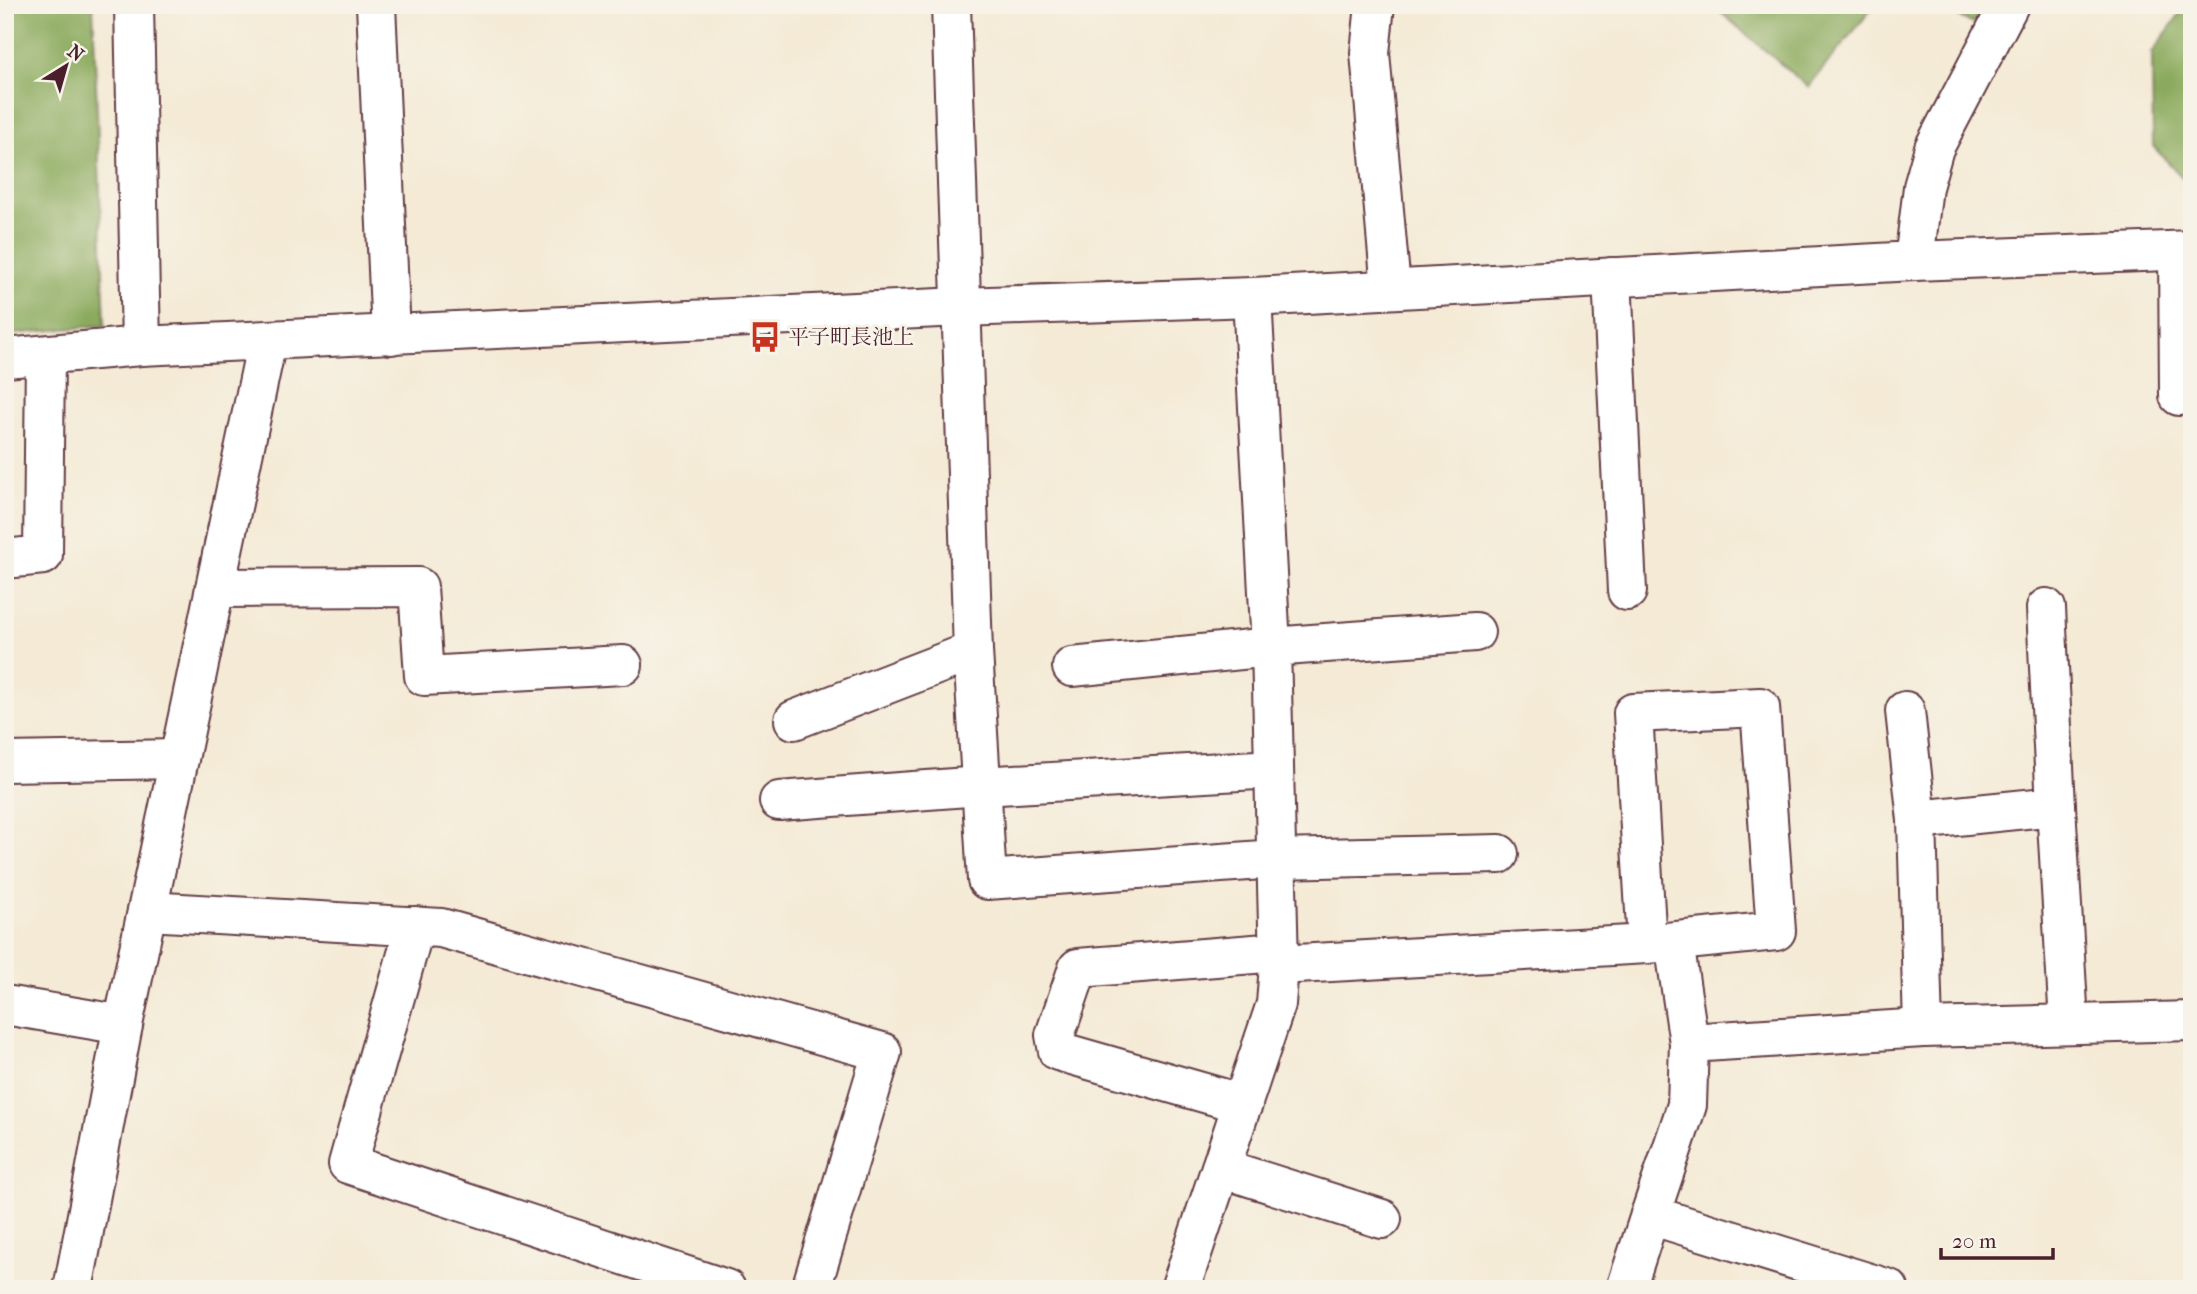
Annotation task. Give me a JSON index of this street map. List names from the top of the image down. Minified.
{"places":{"bus stop":["平子町長池上"]},"scale_bar":"20 m","north":"top right"}
